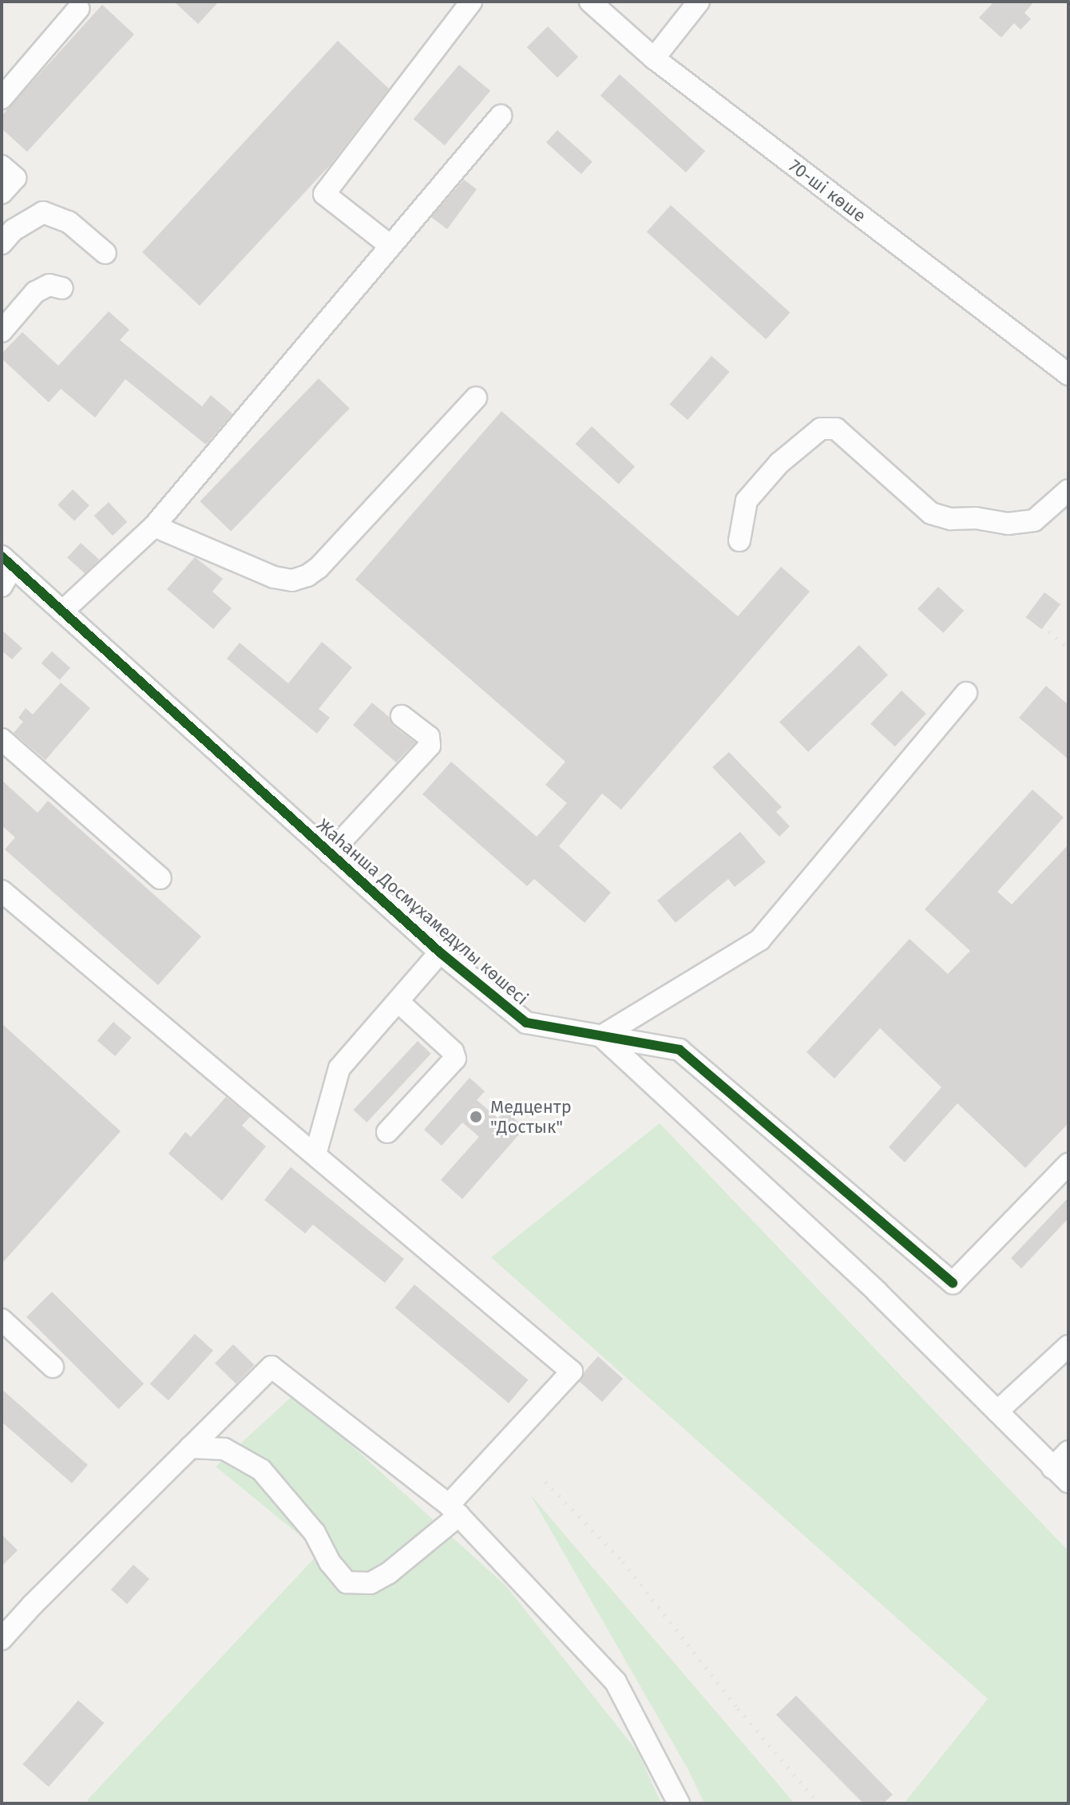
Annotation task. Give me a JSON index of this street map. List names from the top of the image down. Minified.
{"streets":{"street":["70-ші көше","Жаһанша Досмұхамедұлы көшесі"]},"places":["Медцентр \"Достык\""]}
